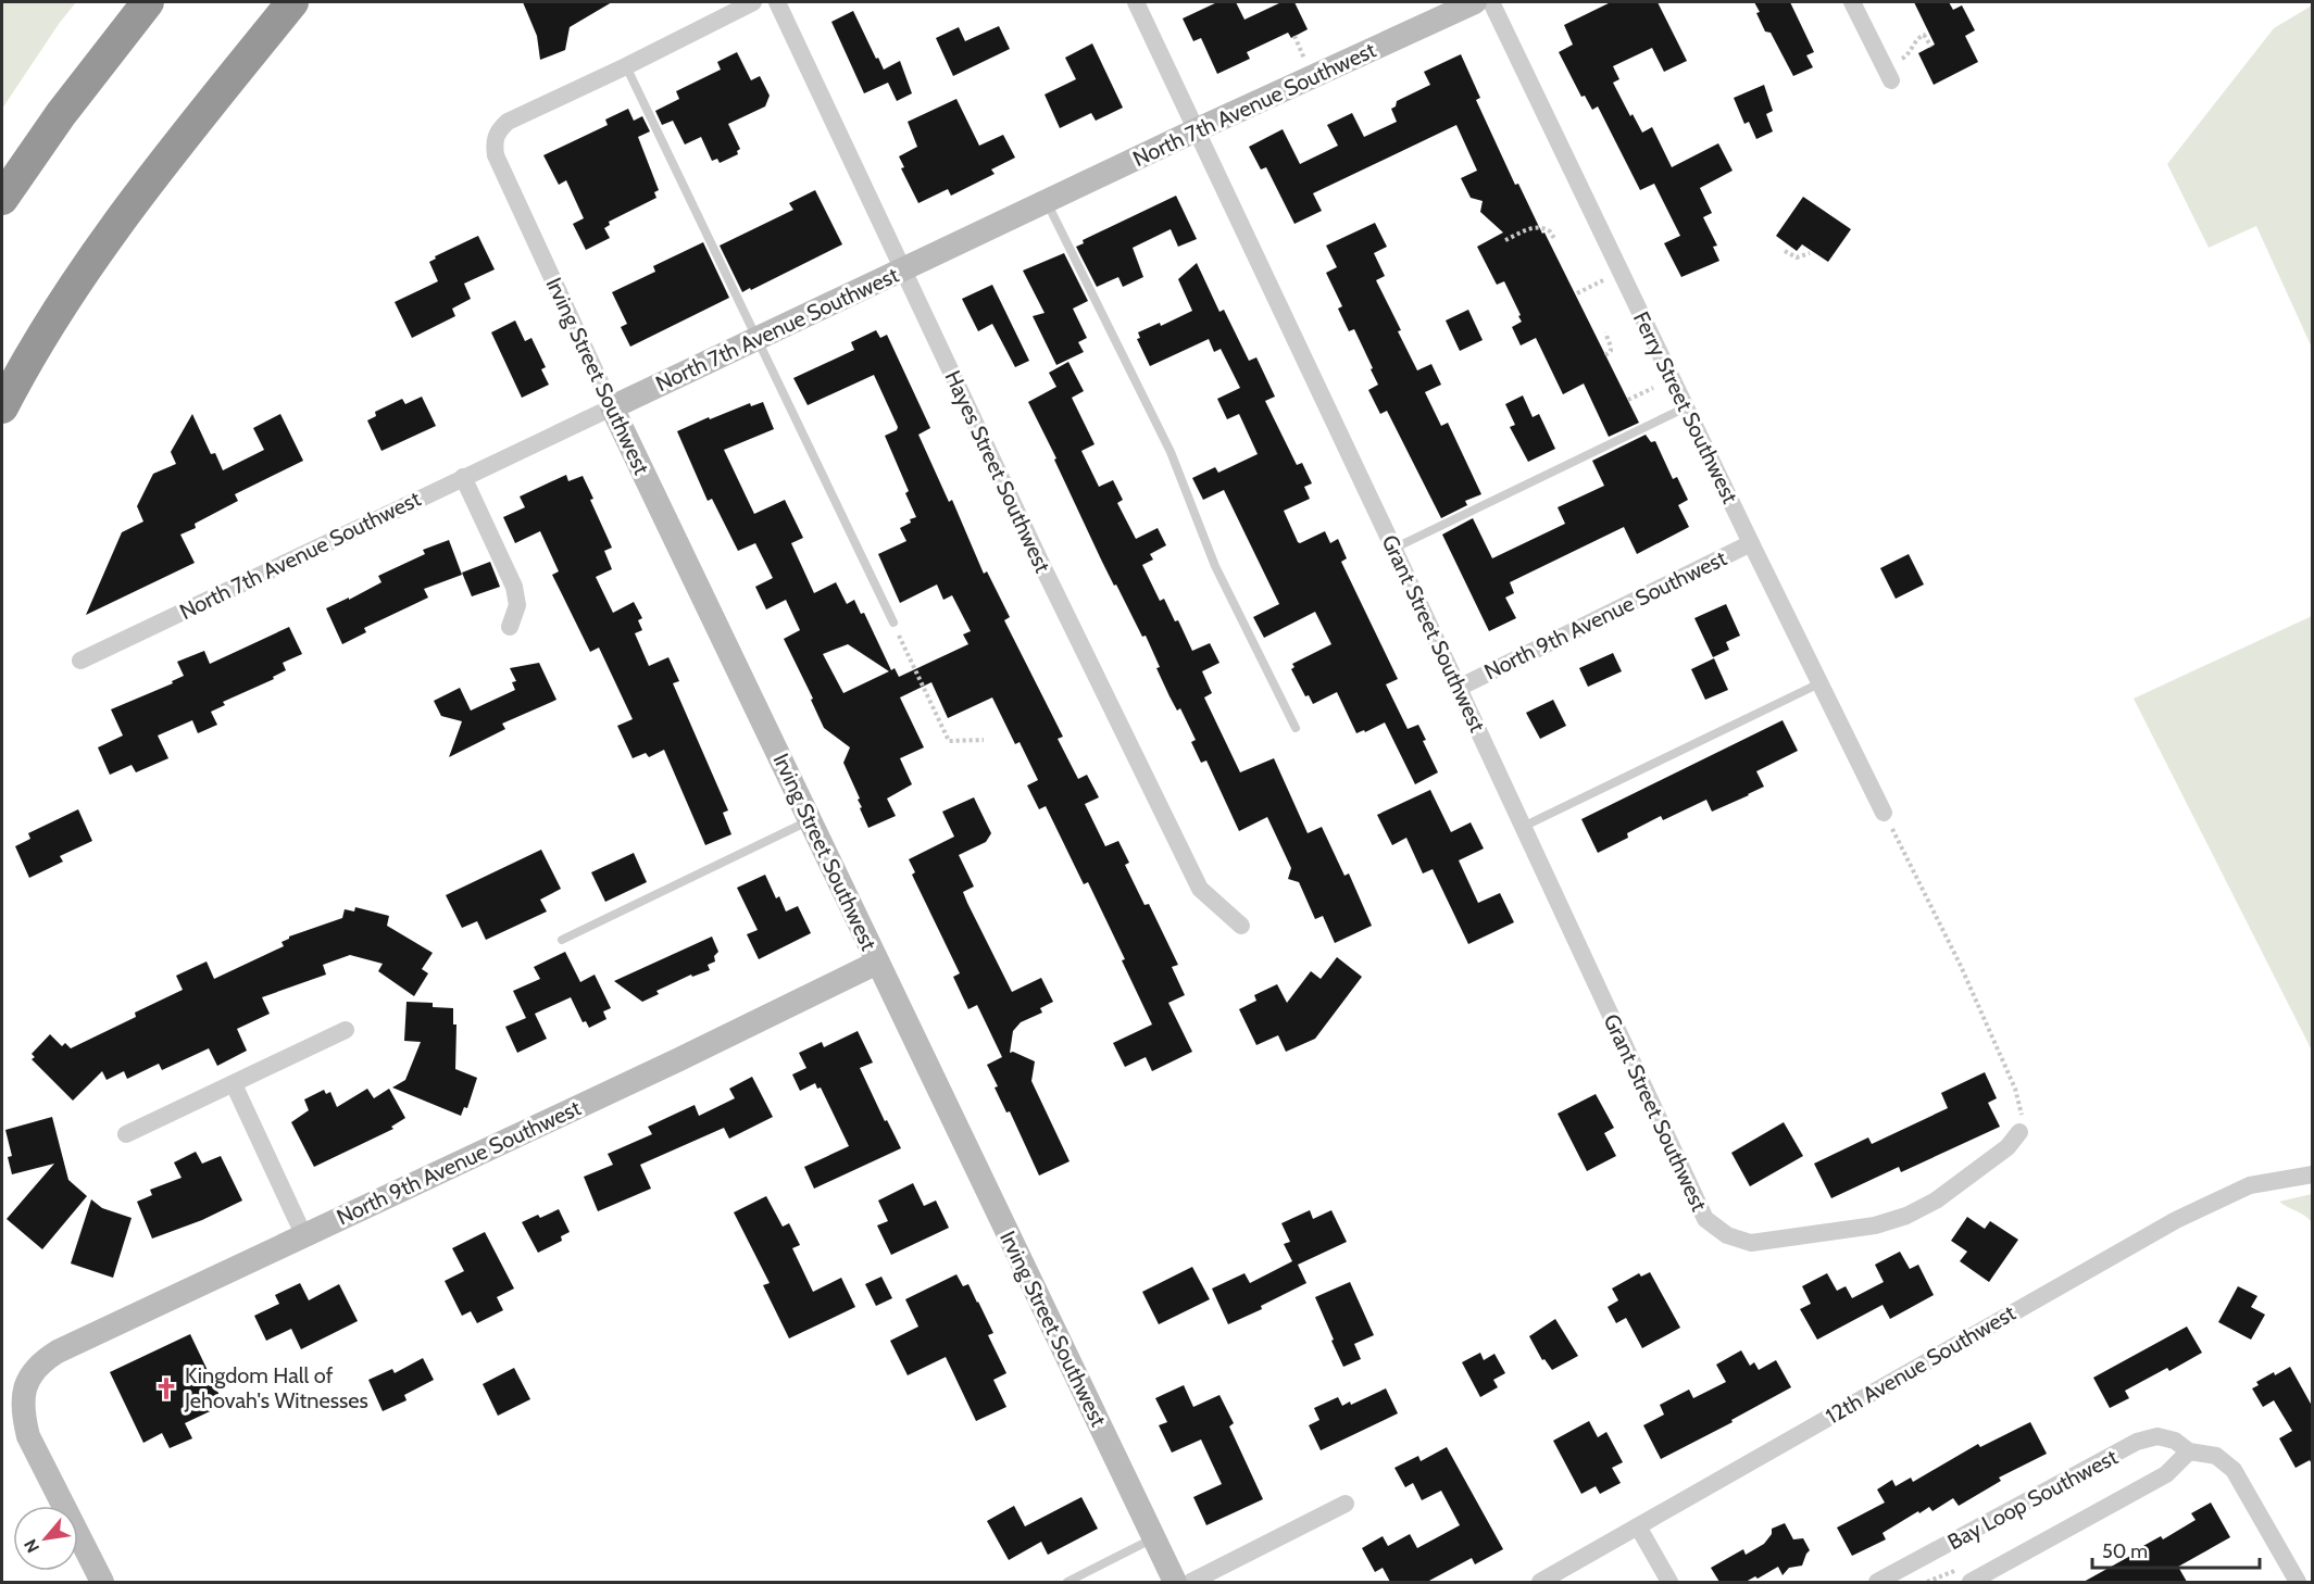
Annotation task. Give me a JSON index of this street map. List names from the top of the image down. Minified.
{"streets":{"street":["North 7th Avenue Southwest","Irving Street Southwest","Ferry Street Southwest","Hayes Street Southwest","North 9th Avenue Southwest","Grant Street Southwest","12th Avenue Southwest","Bay Loop Southwest"]},"crossings":[["North 7th Avenue Southwest","Irving Street Southwest"],["North 7th Avenue Southwest","Hayes Street Southwest"],["North 7th Avenue Southwest","Grant Street Southwest"],["Irving Street Southwest","North 9th Avenue Southwest"],["Ferry Street Southwest","North 9th Avenue Southwest"],["North 9th Avenue Southwest","Grant Street Southwest"]],"places":{"church":["Kingdom Hall of Jehovah's Witnesses"]},"scale_bar":"50 m","north":"bottom left"}
